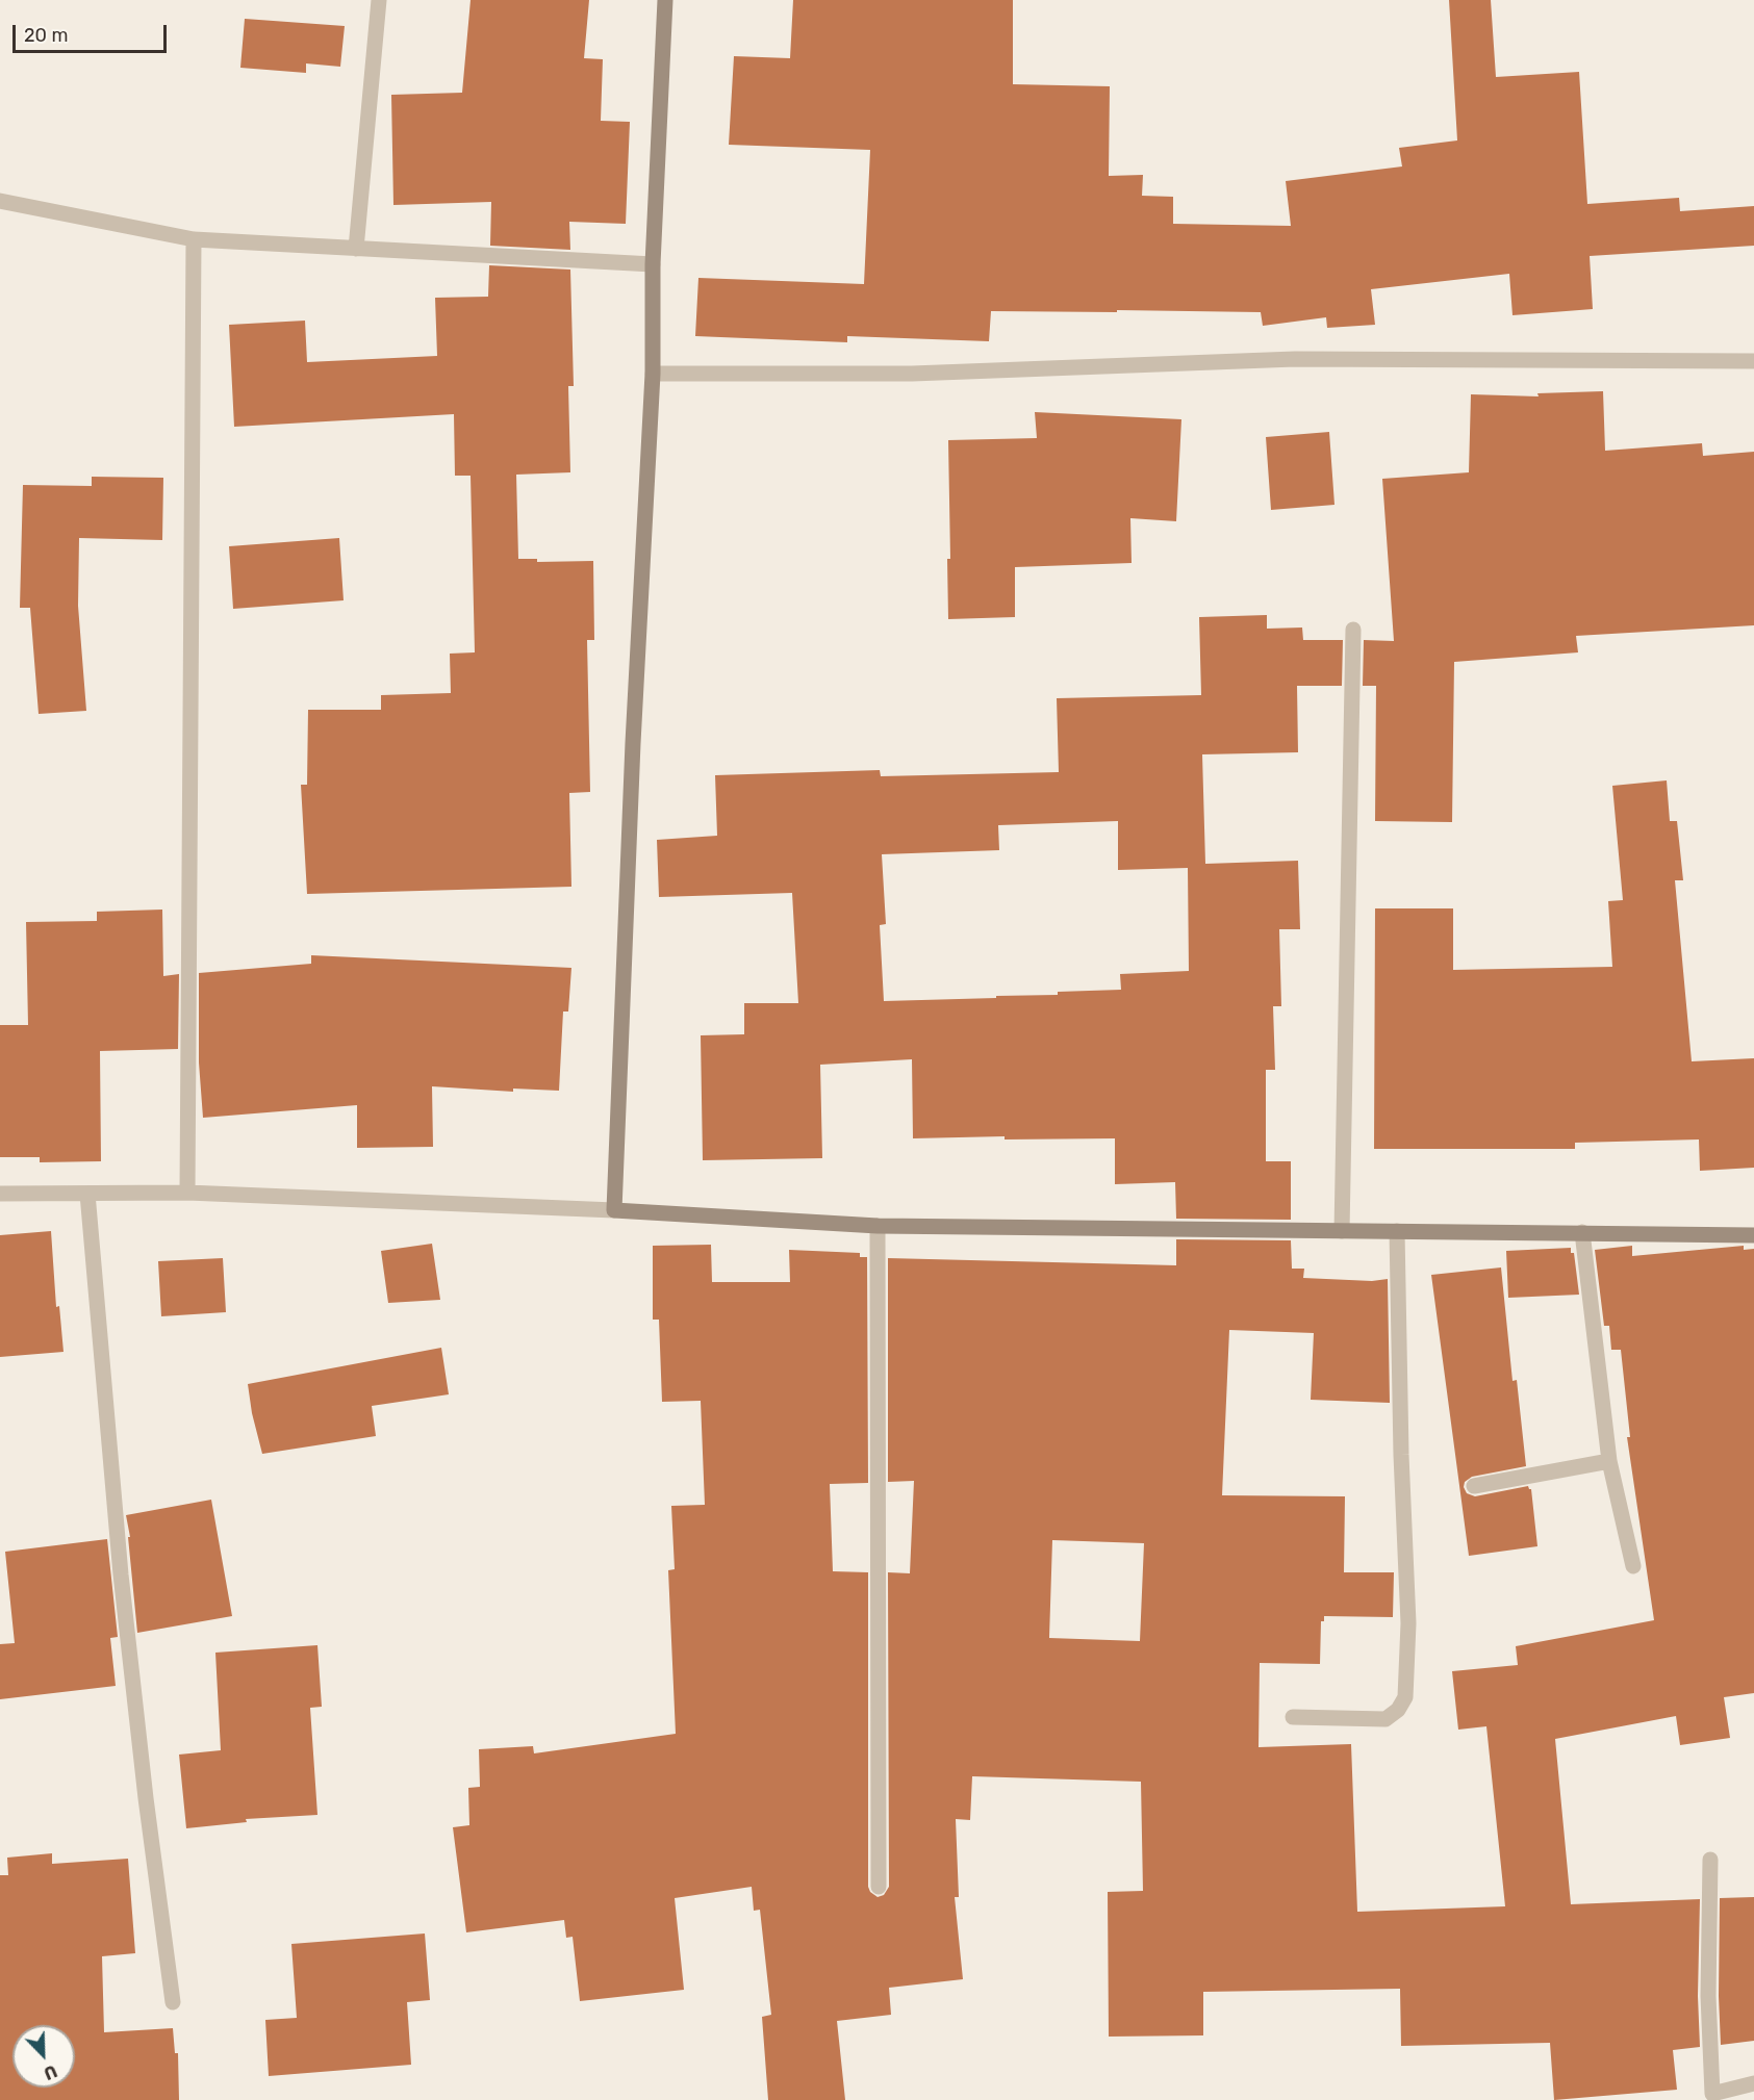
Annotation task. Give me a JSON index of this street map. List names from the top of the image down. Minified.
{"scale_bar":"20 m","north":"bottom right"}
